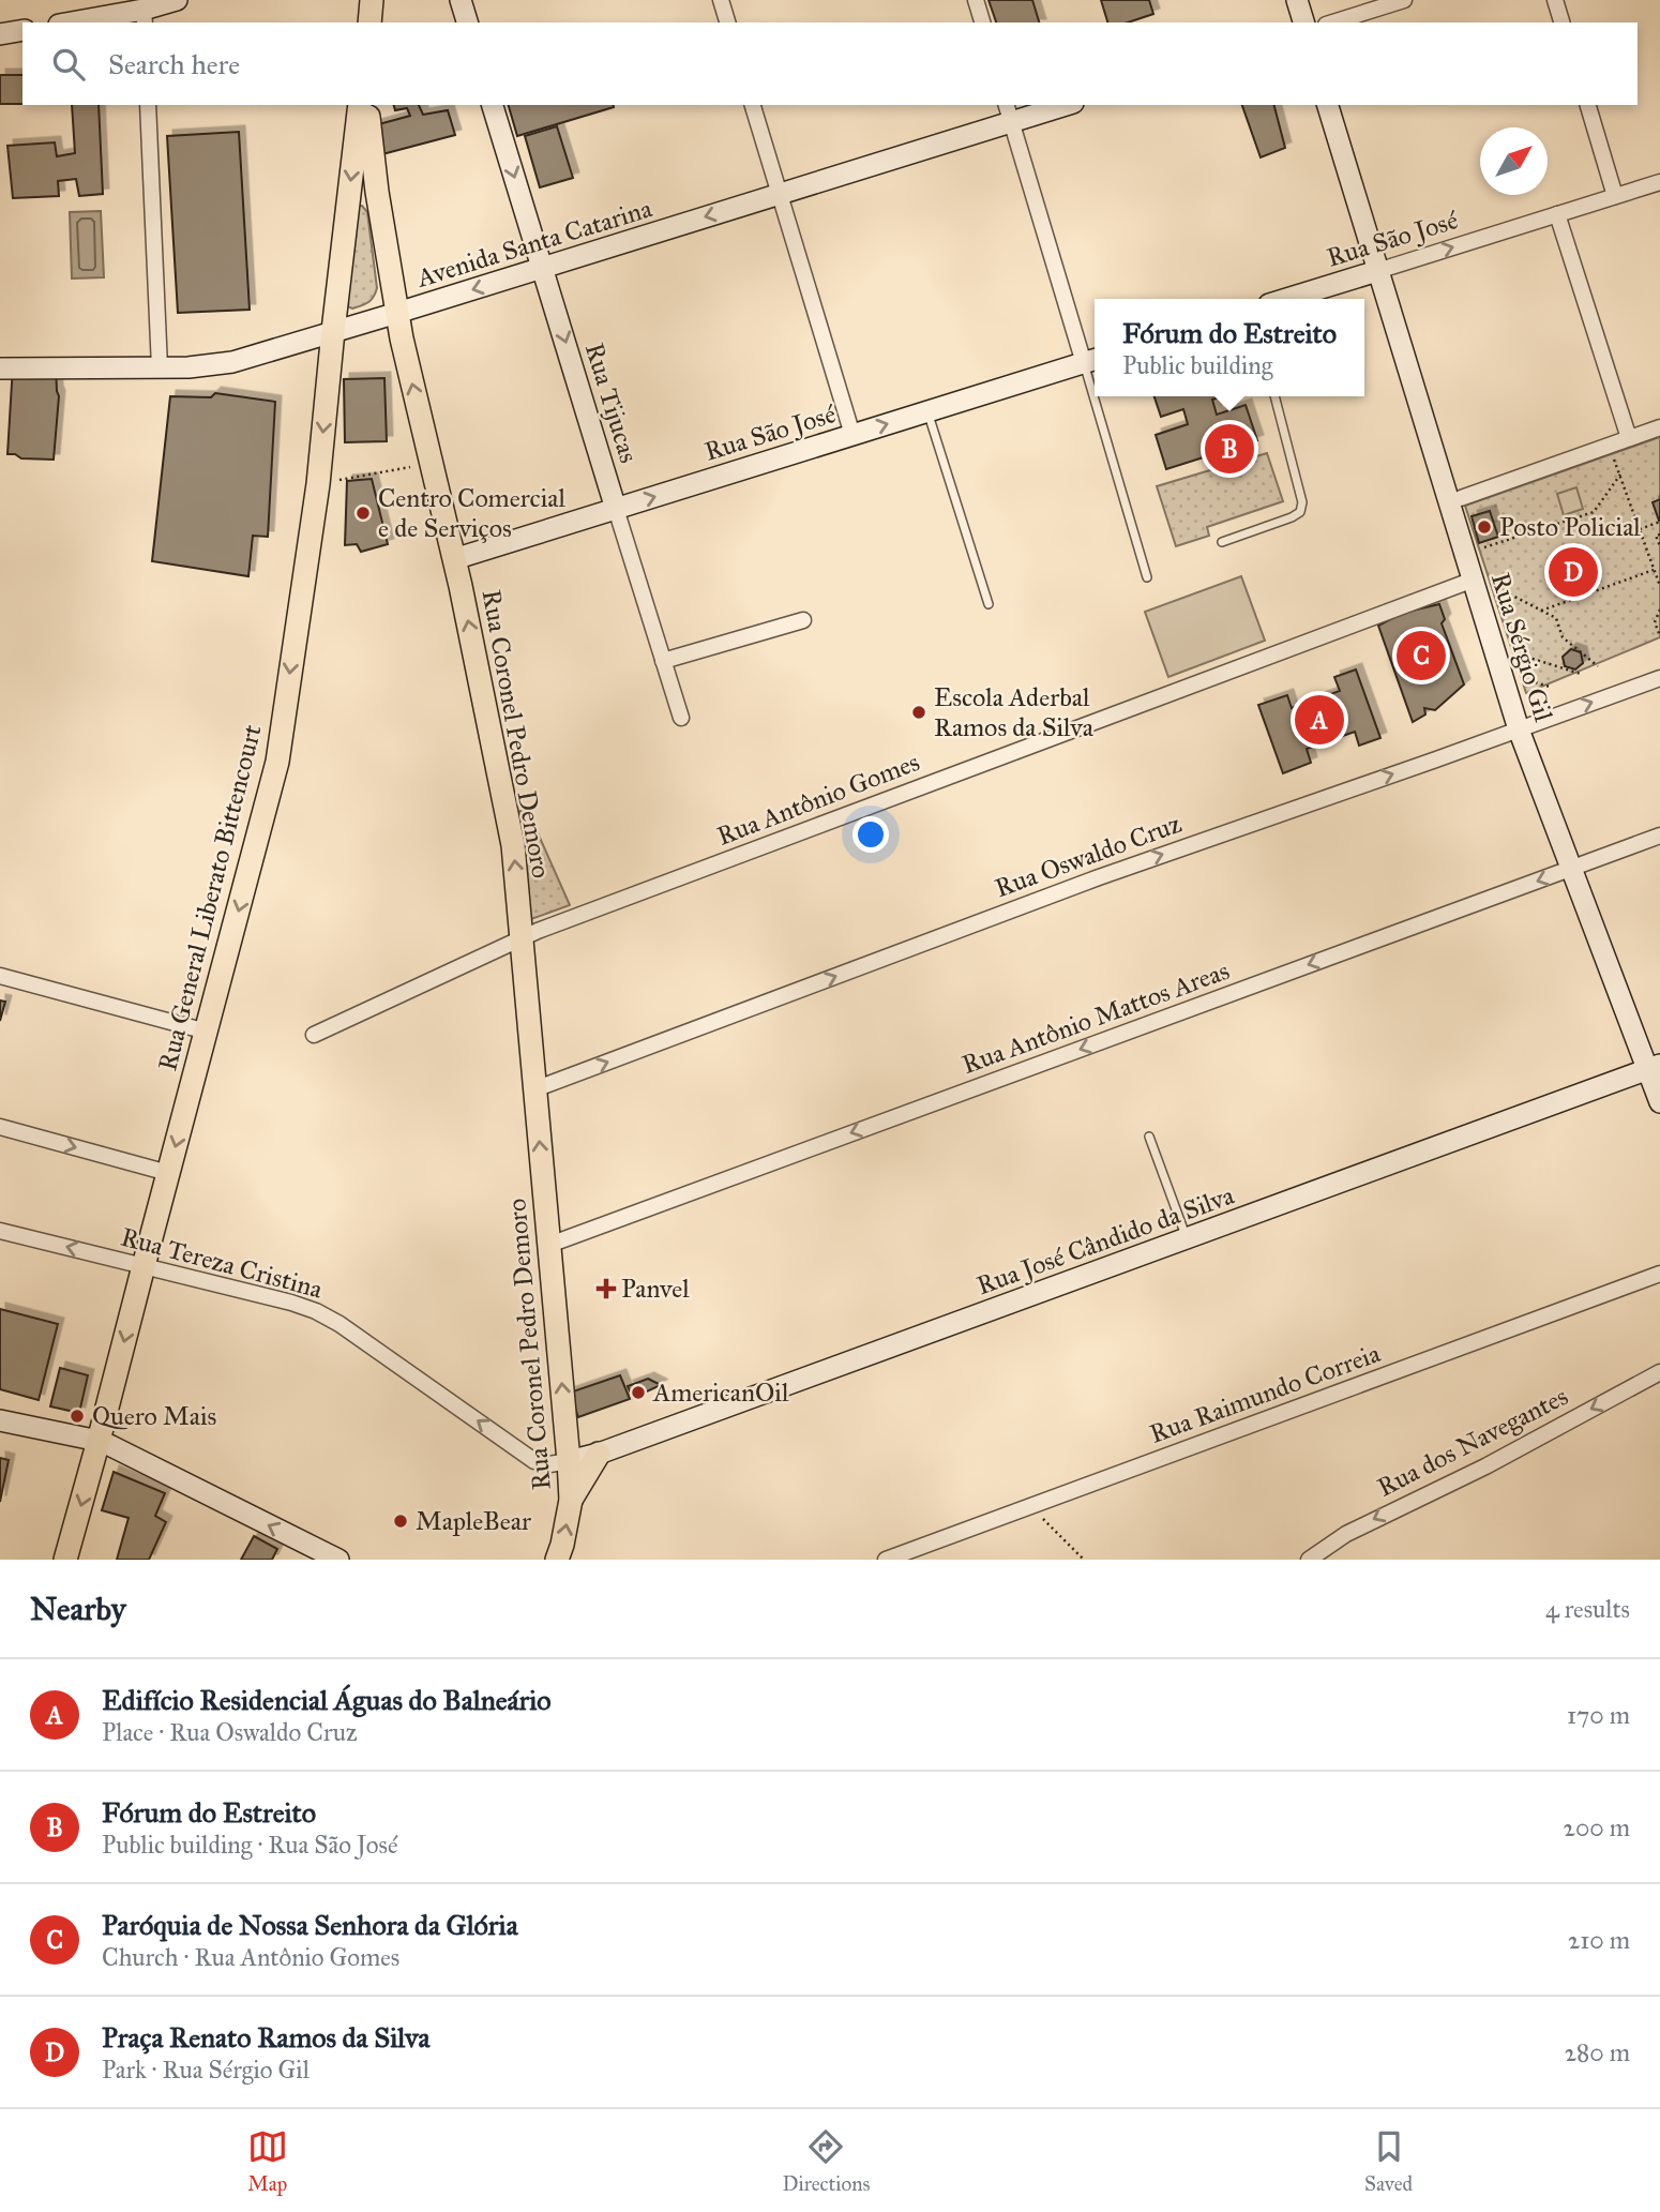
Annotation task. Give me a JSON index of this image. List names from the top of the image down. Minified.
{"streets":{"main road":["Rua Coronel Pedro Demoro","Rua General Liberato Bittencourt"],"street":["Rua São José","Avenida Santa Catarina","Rua Tijucas","Rua Sérgio Gil","Rua Antônio Gomes","Rua Oswaldo Cruz","Rua Antônio Mattos Areas","Rua José Cândido da Silva","Rua Tereza Cristina","Rua Raimundo Correia","Rua dos Navegantes"]},"crossings":[["Rua São José","Rua Tijucas"],["Rua São José","Rua Sérgio Gil"],["Rua São José","Rua Coronel Pedro Demoro"],["Avenida Santa Catarina","Rua Tijucas"],["Avenida Santa Catarina","Rua Coronel Pedro Demoro"],["Avenida Santa Catarina","Rua General Liberato Bittencourt"],["Rua Sérgio Gil","Rua Antônio Gomes"],["Rua Sérgio Gil","Rua Oswaldo Cruz"],["Rua Sérgio Gil","Rua Antônio Mattos Areas"],["Rua Sérgio Gil","Rua José Cândido da Silva"],["Rua Coronel Pedro Demoro","Rua Antônio Gomes"],["Rua Coronel Pedro Demoro","Rua Oswaldo Cruz"],["Rua Coronel Pedro Demoro","Rua Antônio Mattos Areas"],["Rua Coronel Pedro Demoro","Rua José Cândido da Silva"],["Rua Coronel Pedro Demoro","Rua Tereza Cristina"],["Rua General Liberato Bittencourt","Rua Tereza Cristina"],["Rua José Cândido da Silva","Rua Tereza Cristina"]],"one_way":["Rua São José","Avenida Santa Catarina","Rua Tijucas","Rua Coronel Pedro Demoro","Rua Oswaldo Cruz","Rua General Liberato Bittencourt","Rua Antônio Mattos Areas","Rua Tereza Cristina","Rua dos Navegantes"],"places":{"other":["Centro Comercial e de Serviços","Posto Policial","Escola Aderbal Ramos da Silva","AmericanOil","Quero Mais","MapleBear"],"health":["Panvel"]},"north":"top right","page":{"search":"Search here","popup":["Fórum do Estreito","Public building"],"pins":["B","D","C","A"],"heading":["Nearby","4 results"],"list":[{"mark":"A","name":"Edifício Residencial Águas do Balneário","note":"Place · Rua Oswaldo Cruz","value":"170 m"},{"mark":"B","name":"Fórum do Estreito","note":"Public building · Rua São José","value":"200 m"},{"mark":"C","name":"Paróquia de Nossa Senhora da Glória","note":"Church · Rua Antônio Gomes","value":"210 m"},{"mark":"D","name":"Praça Renato Ramos da Silva","note":"Park · Rua Sérgio Gil","value":"280 m"}],"nav":["Map","Directions","Saved"]}}
